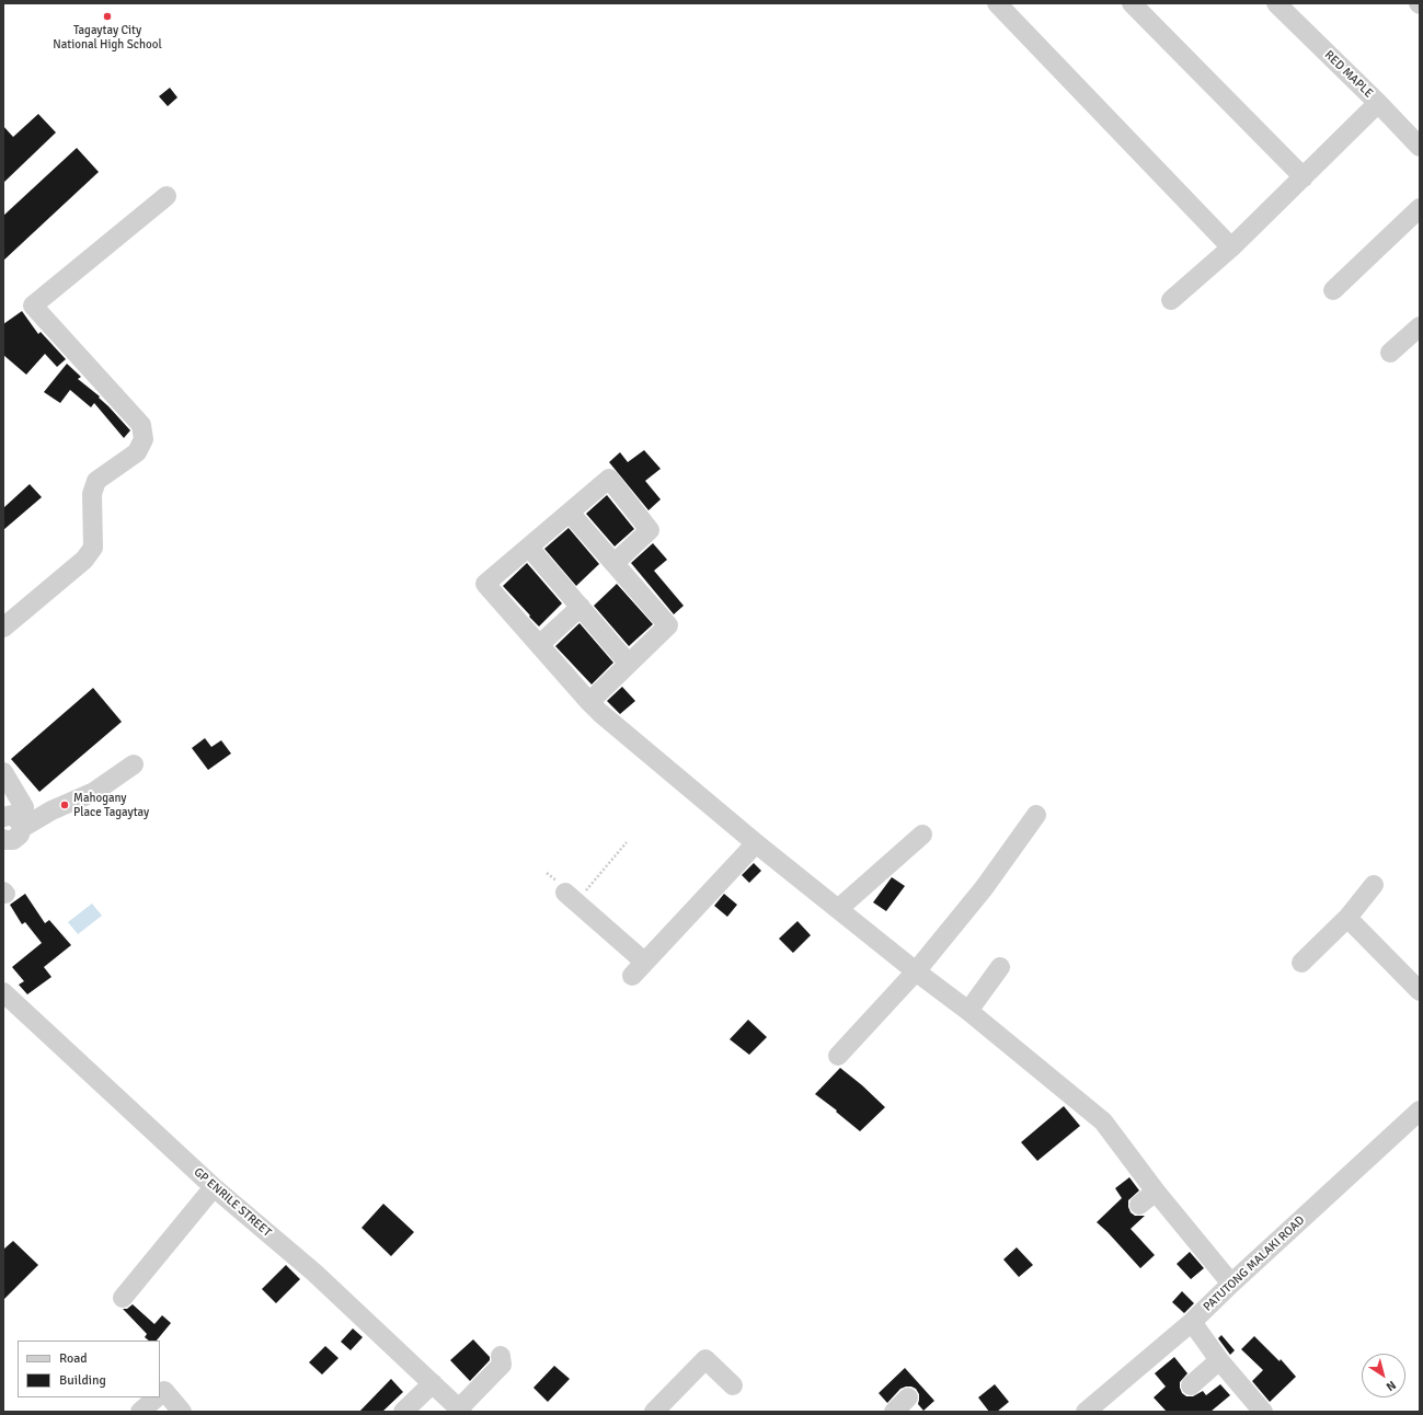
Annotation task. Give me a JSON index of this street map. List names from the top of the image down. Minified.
{"streets":{"street":["RED MAPLE","GP ENRILE STREET","PATUTONG MALAKI ROAD"]},"places":["Tagaytay City National High School","Mahogany Place Tagaytay"],"legend":["Road","Building"],"north":"bottom right"}
